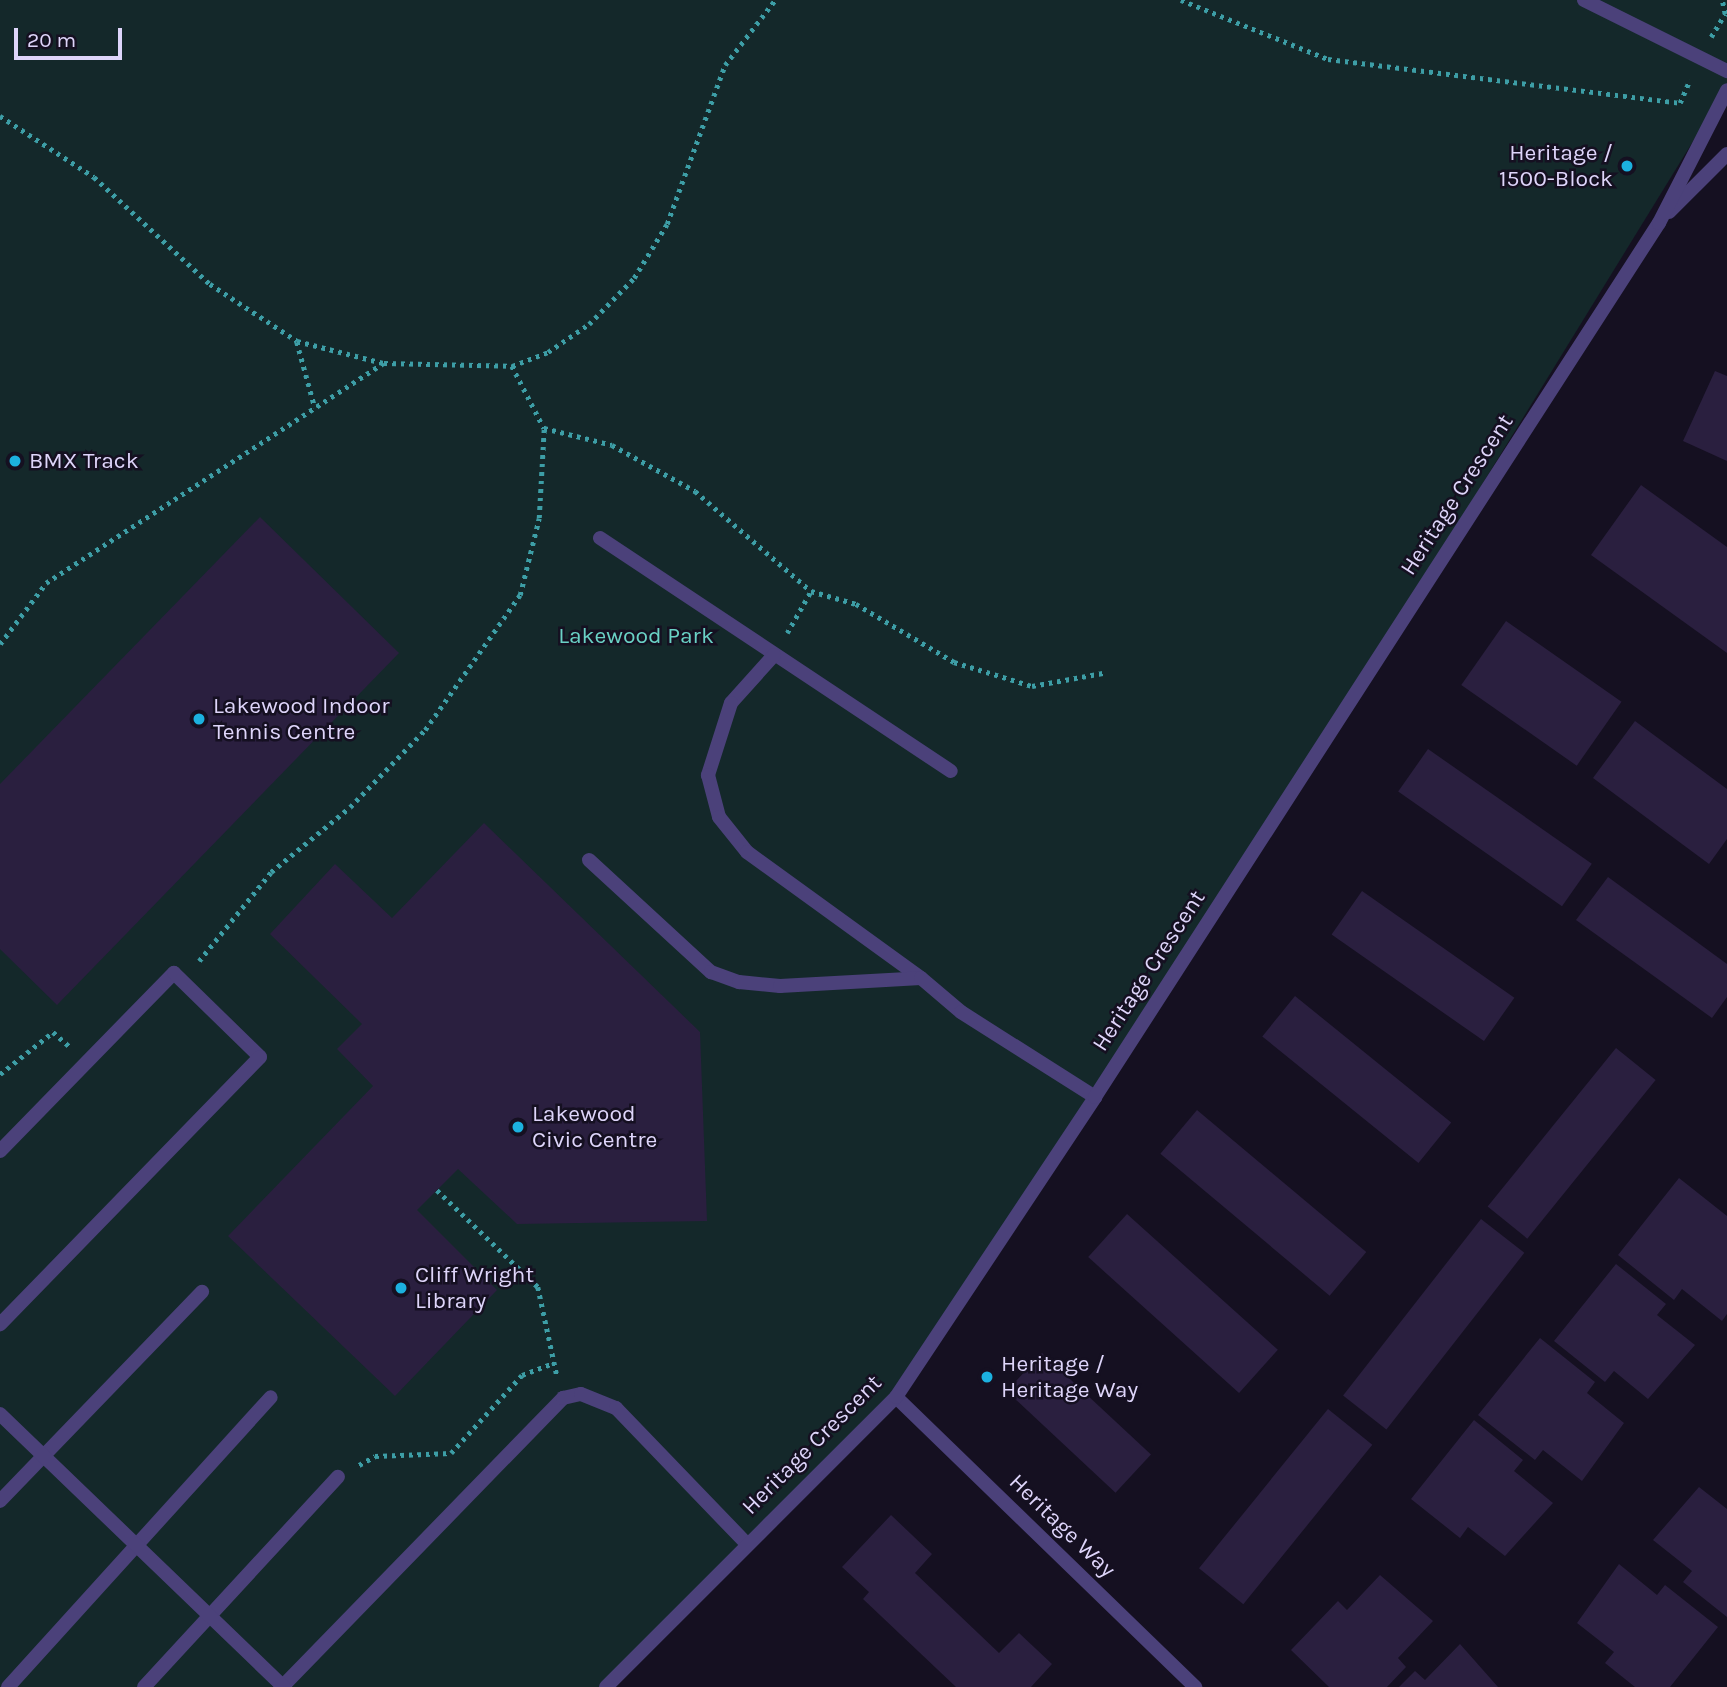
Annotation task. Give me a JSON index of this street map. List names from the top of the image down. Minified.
{"streets":{"street":["Heritage Crescent","Heritage Way"]},"crossings":[["Heritage Crescent","Heritage Way"]],"parks":["Lakewood Park"],"places":["Heritage / 1500-Block","BMX Track","Lakewood Indoor Tennis Centre","Lakewood Civic Centre","Cliff Wright Library","Heritage / Heritage Way"],"scale_bar":"20 m"}
